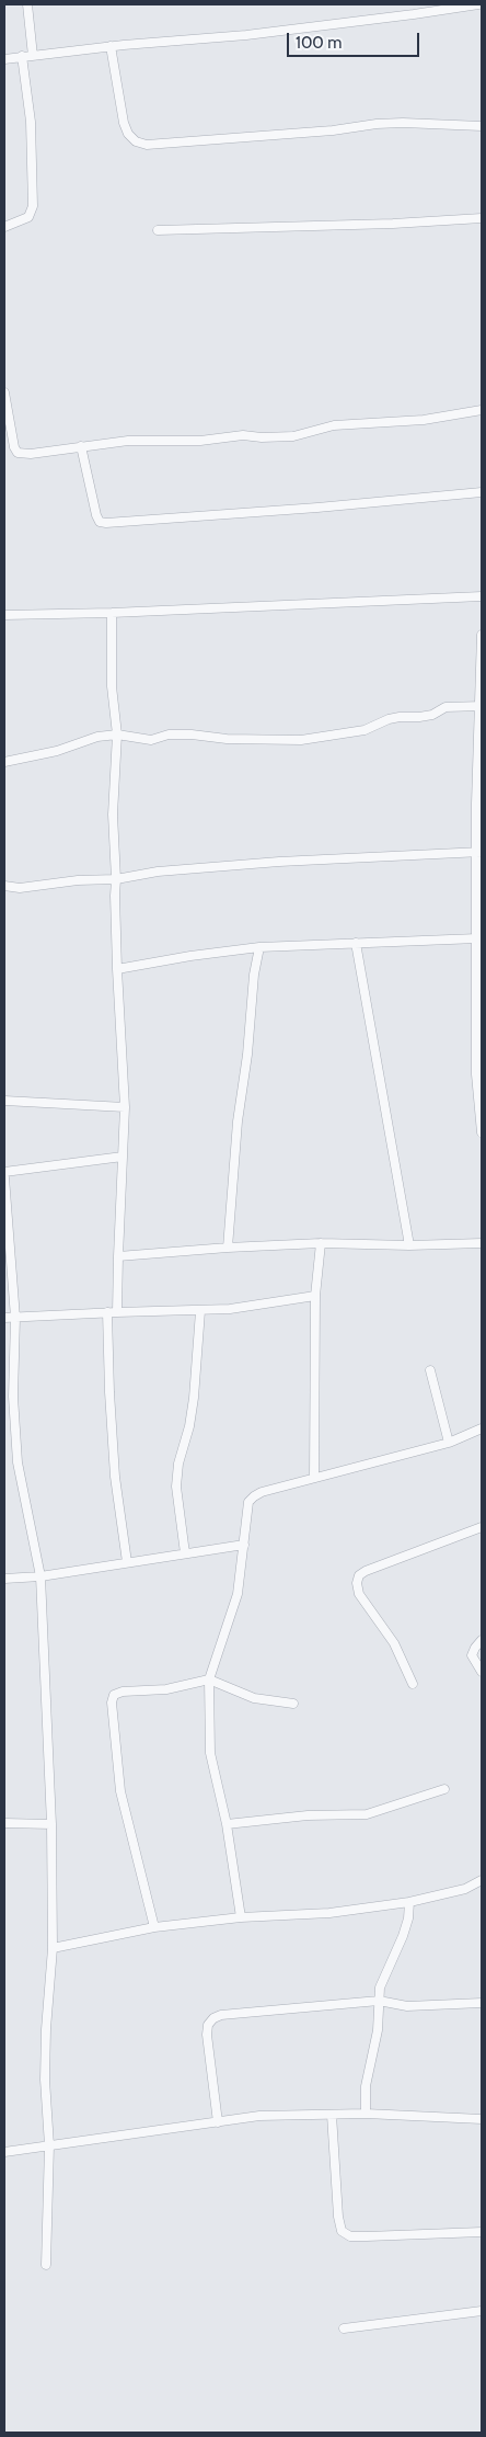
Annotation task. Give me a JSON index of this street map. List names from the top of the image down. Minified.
{"scale_bar":"100 m"}
